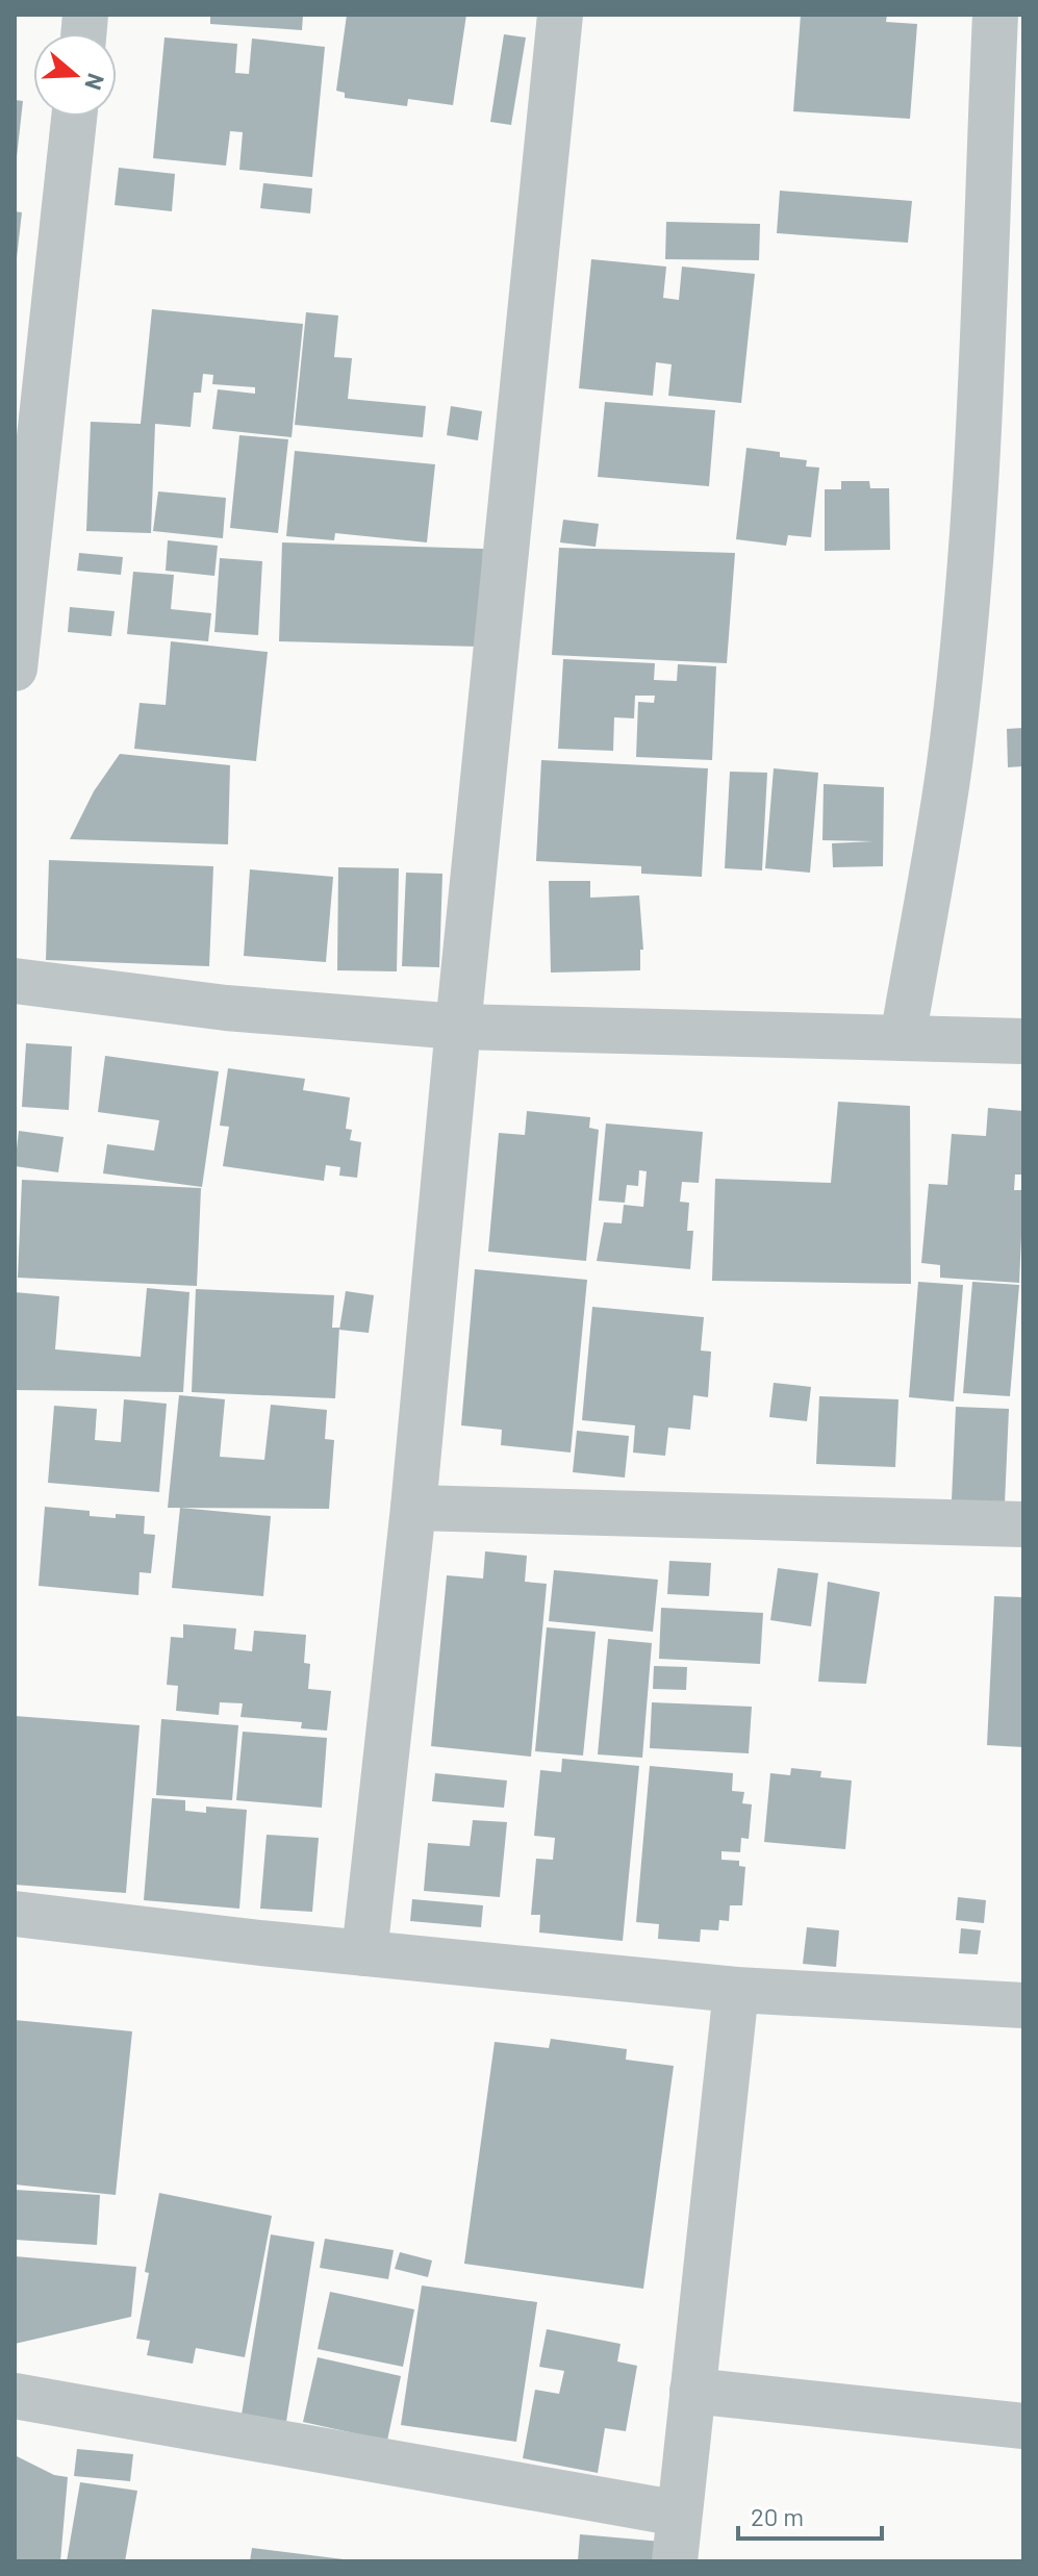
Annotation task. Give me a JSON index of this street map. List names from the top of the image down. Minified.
{"scale_bar":"20 m","north":"right"}
